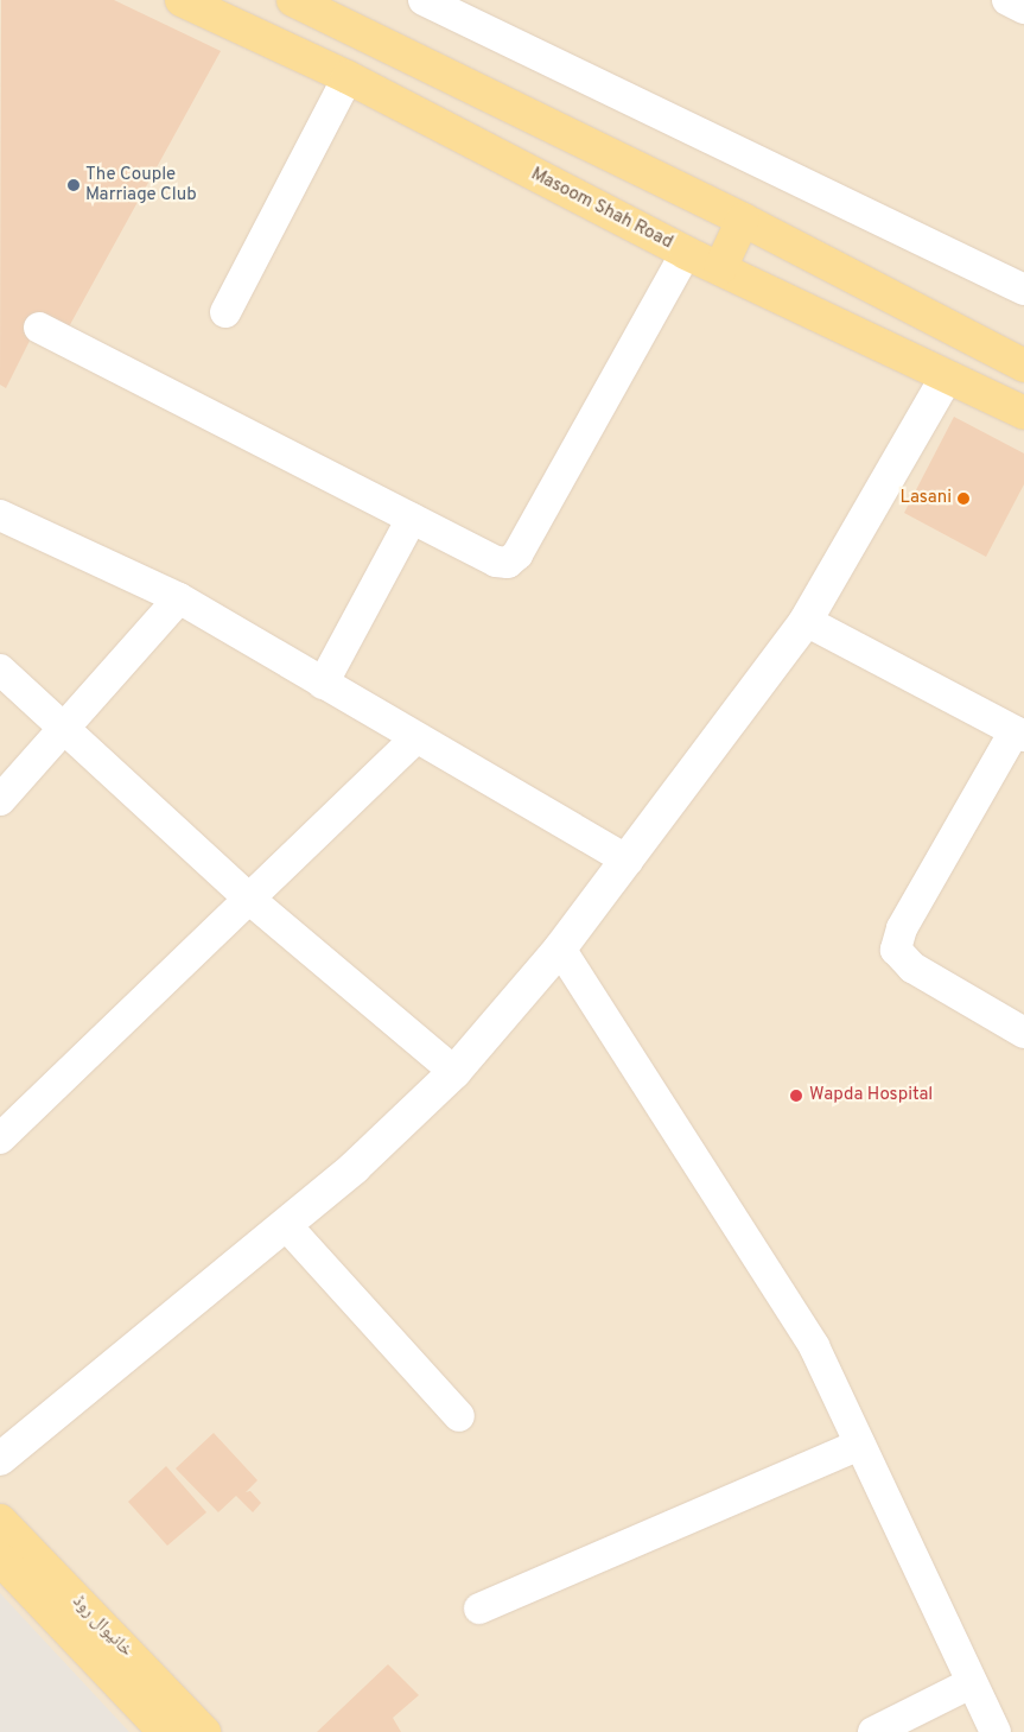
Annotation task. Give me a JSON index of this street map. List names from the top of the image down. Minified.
{"streets":{"main road":["Masoom Shah Road","خانیوال روڈ"]},"places":["The Couple Marriage Club","Lasani","Wapda Hospital"]}
